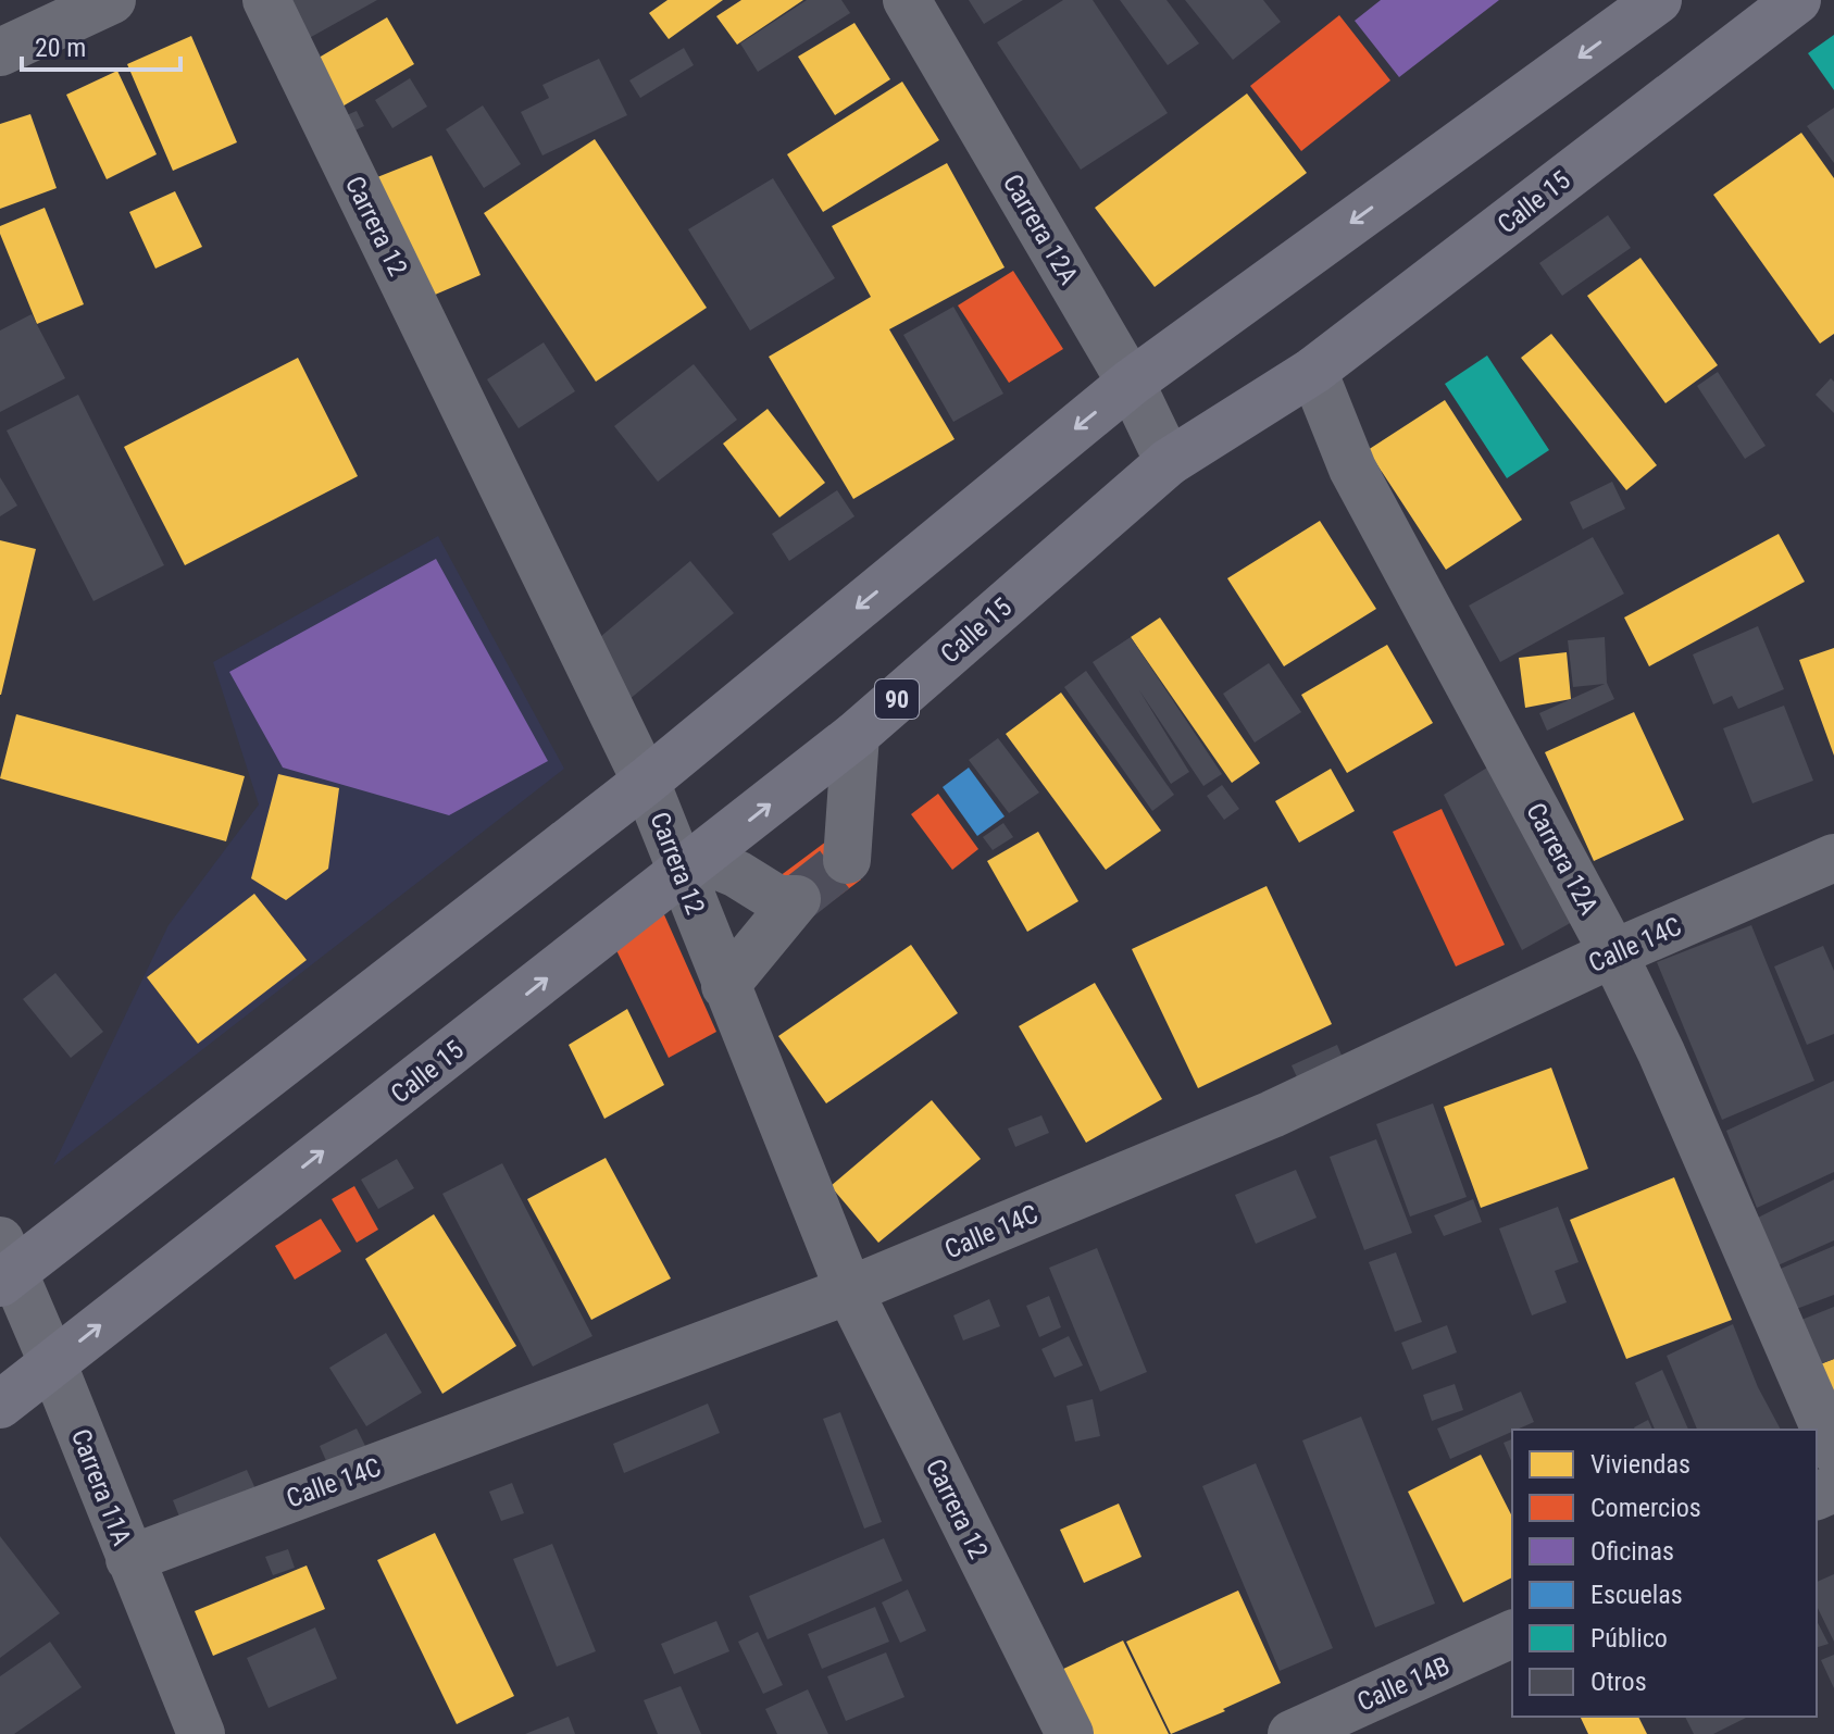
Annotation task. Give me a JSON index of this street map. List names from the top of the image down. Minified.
{"streets":{"highway":["Calle 15","90"],"street":["Carrera 12","Carrera 12A","Calle 14C","Carrera 11A","Calle 14B"]},"crossings":[["Calle 15","Carrera 12"],["Calle 15","Carrera 12A"],["Calle 15","Carrera 11A"],["Carrera 12","Calle 14C"],["Carrera 12A","Calle 14C"],["Calle 14C","Carrera 11A"]],"legend":["Viviendas","Comercios","Oficinas","Escuelas","Público","Otros"],"scale_bar":"20 m"}
